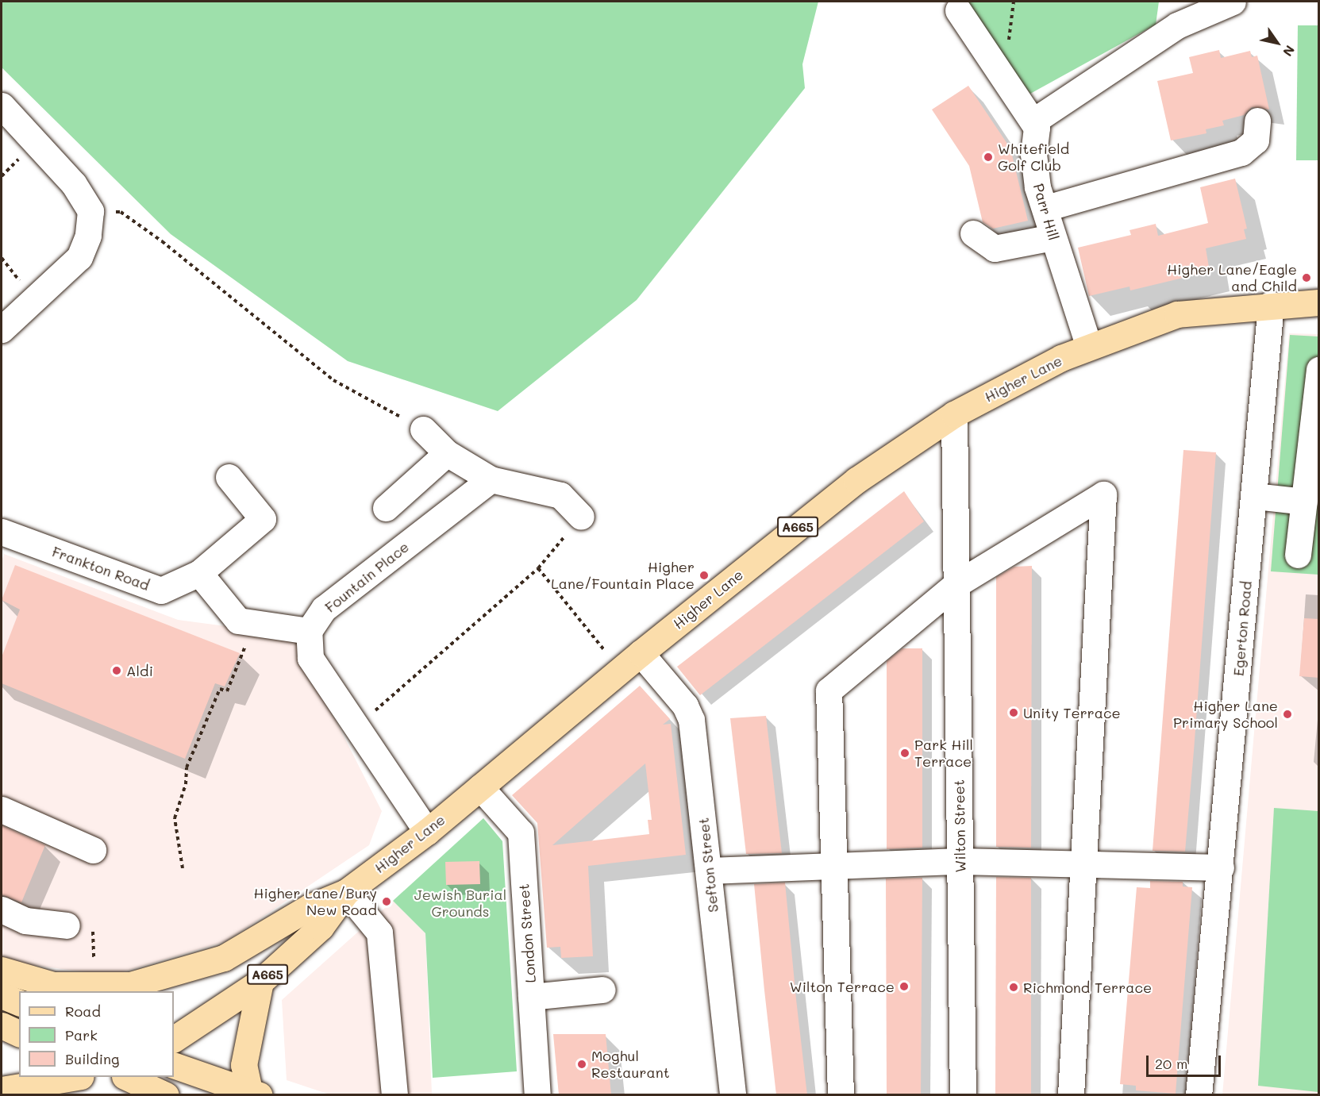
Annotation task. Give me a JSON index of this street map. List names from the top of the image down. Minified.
{"streets":{"main road":["Higher Lane","A665"],"street":["Parr Hill","Frankton Road","Fountain Place","Egerton Road","Wilton Street","Sefton Street","London Street"]},"crossings":[["Parr Hill","Higher Lane"],["Higher Lane","Egerton Road"],["Higher Lane","Wilton Street"],["Higher Lane","Sefton Street"],["Higher Lane","London Street"]],"parks":["Jewish Burial Grounds"],"places":["Whitefield Golf Club","Higher Lane/Eagle and Child","Higher Lane/Fountain Place","Aldi","Unity Terrace","Higher Lane Primary School","Park Hill Terrace","Higher Lane/Bury New Road","Wilton Terrace","Richmond Terrace","Moghul Restaurant"],"legend":["Road","Park","Building"],"scale_bar":"20 m","north":"bottom right"}
